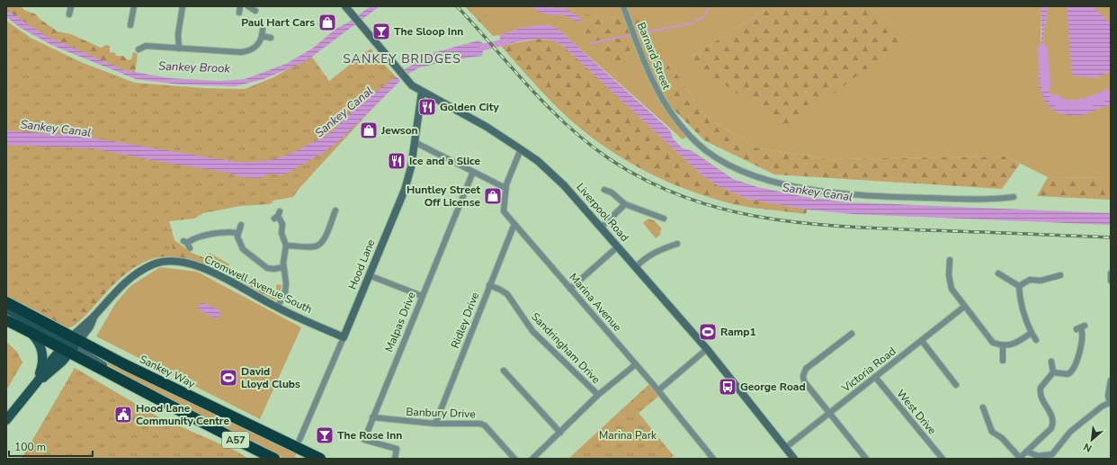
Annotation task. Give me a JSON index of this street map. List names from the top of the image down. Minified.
{"streets":{"highway":["Sankey Way","A57"],"street":["Barnard Street","Liverpool Road","Hood Lane","Cromwell Avenue South","Marina Avenue","Ridley Drive","Malpas Drive","Sandringham Drive","Victoria Road","West Drive","Banbury Drive"]},"crossings":[["Liverpool Road","Hood Lane"],["Liverpool Road","Marina Avenue"],["Liverpool Road","Victoria Road"],["Hood Lane","Cromwell Avenue South"],["Cromwell Avenue South","Sankey Way"],["Cromwell Avenue South","A57"],["Marina Avenue","Ridley Drive"],["Ridley Drive","Sandringham Drive"],["Ridley Drive","Banbury Drive"],["Malpas Drive","Banbury Drive"],["Victoria Road","West Drive"],["Sankey Way","A57"]],"districts":["SANKEY BRIDGES"],"water":["Sankey Brook","Sankey Canal"],"parks":["Marina Park"],"places":{"shop":["Paul Hart Cars","Jewson","Huntley Street Off License"],"bar":["The Sloop Inn","The Rose Inn"],"restaurant":["Golden City","Ice and a Slice"],"sports":["Ramp1","David Lloyd Clubs"],"bus stop":["George Road"],"public building":["Hood Lane Community Centre"]},"scale_bar":"100 m","north":"bottom left"}
